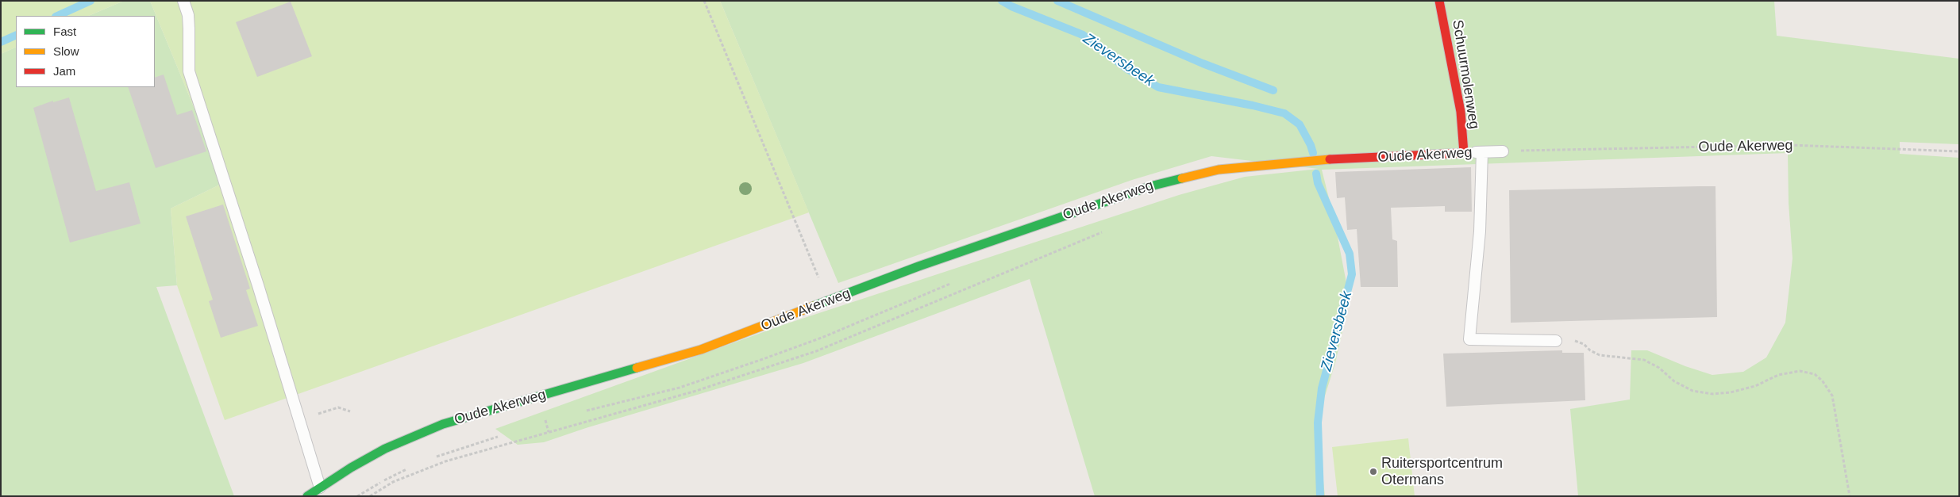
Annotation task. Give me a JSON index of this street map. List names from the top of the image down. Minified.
{"streets":{"street":["Schuurmolenweg","Oude Akerweg"]},"crossings":[["Schuurmolenweg","Oude Akerweg"]],"water":["Zieversbeek"],"places":["Ruitersportcentrum Otermans"],"legend":["Fast","Slow","Jam"]}
